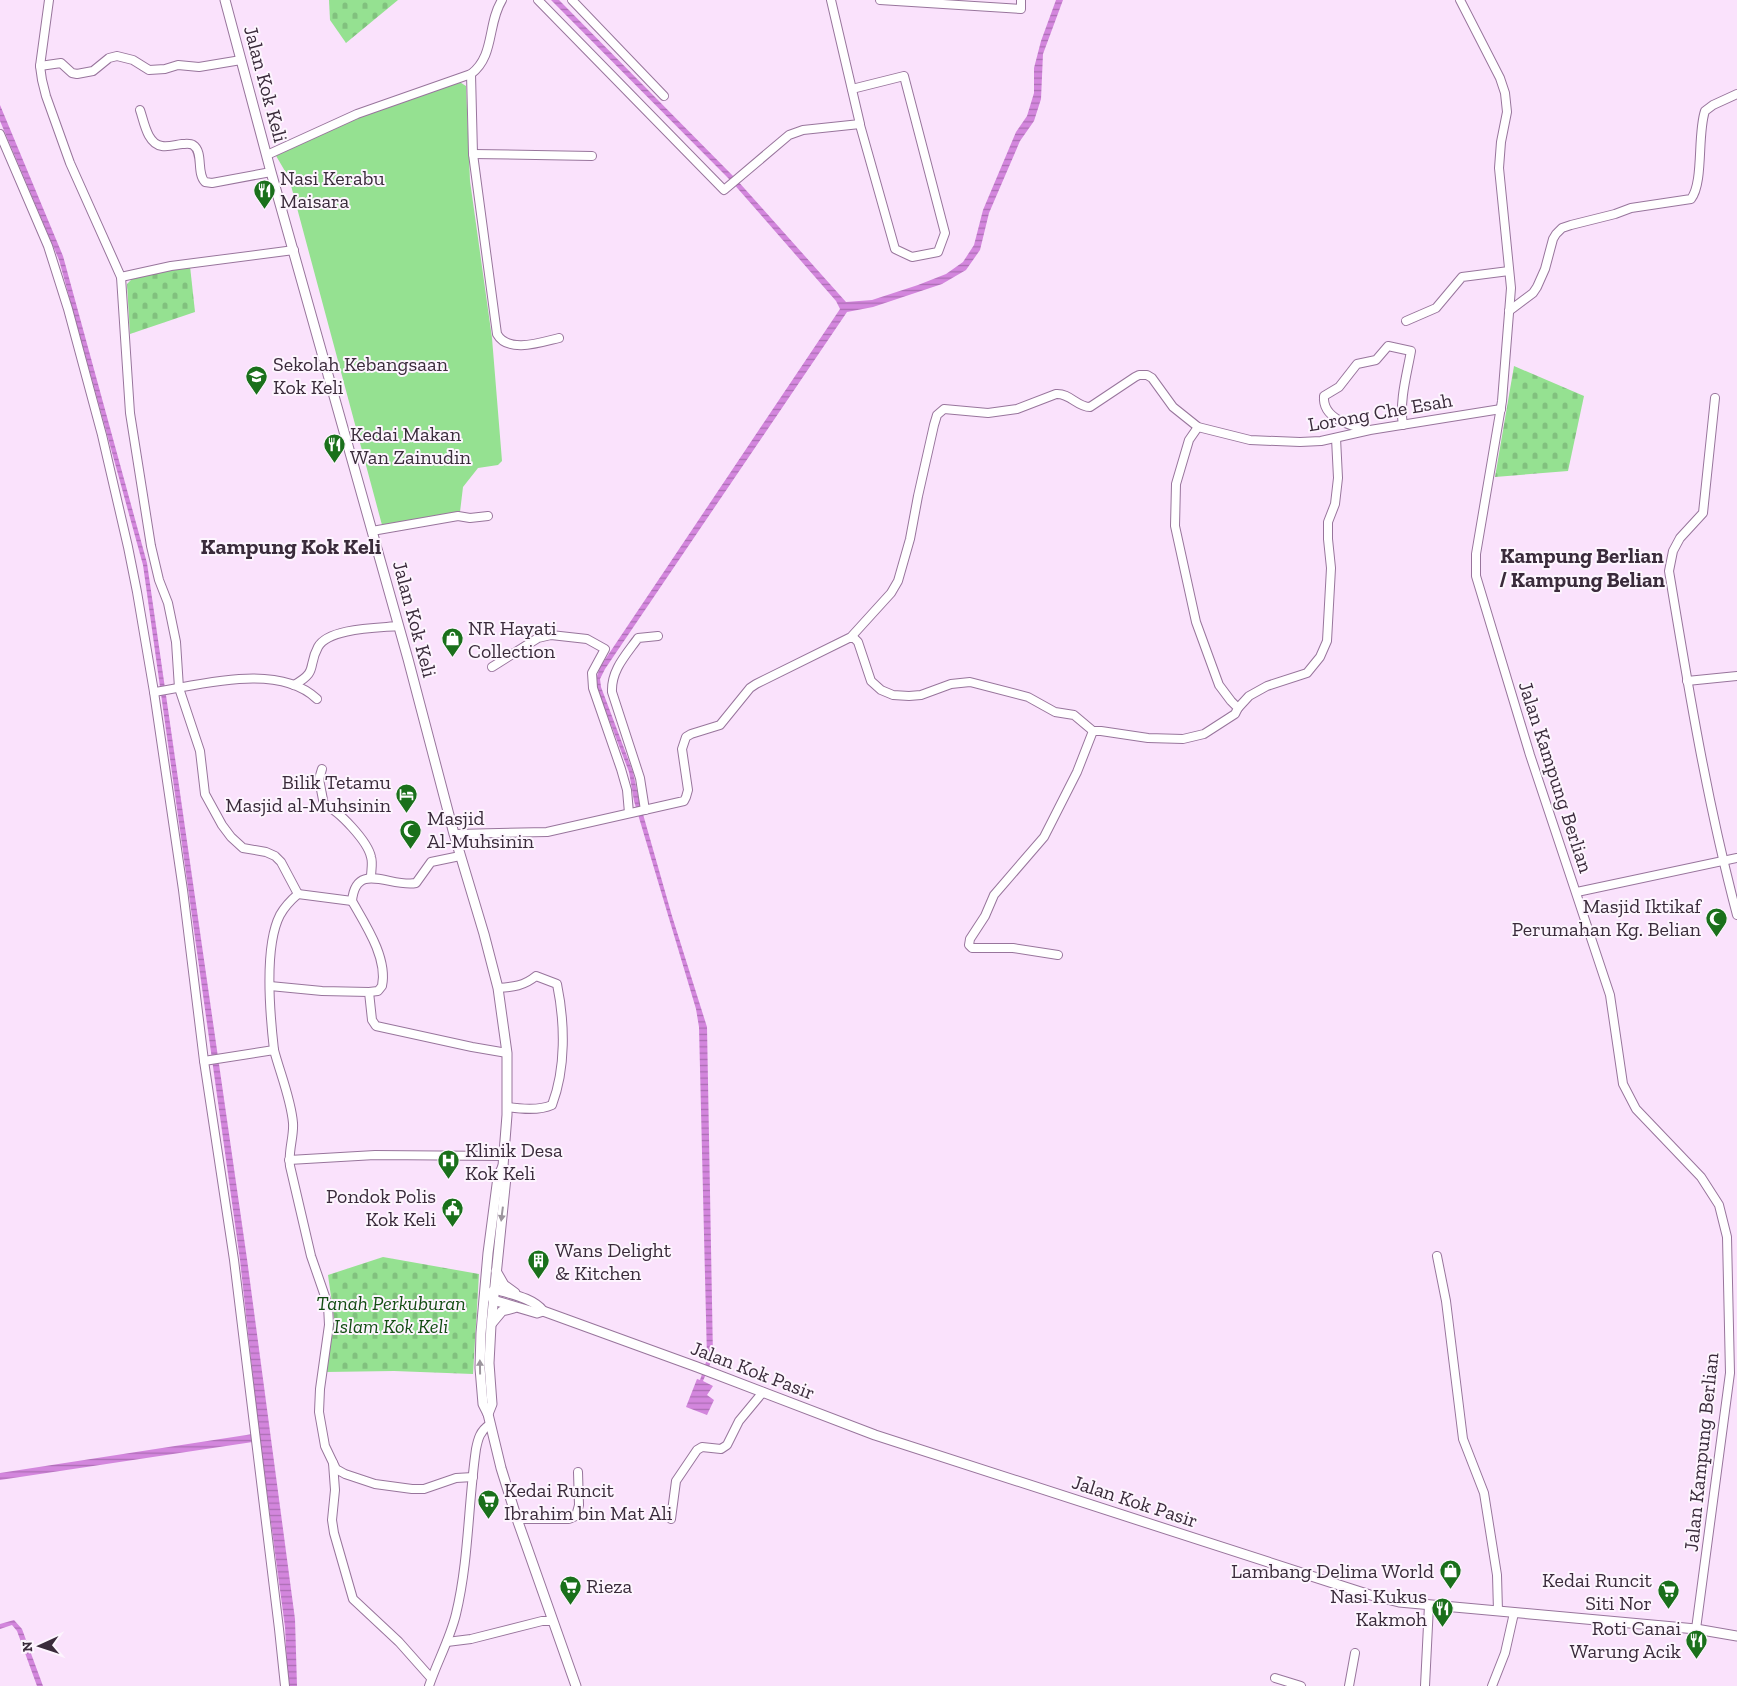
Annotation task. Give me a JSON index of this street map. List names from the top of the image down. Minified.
{"streets":{"street":["Jalan Kok Keli","Lorong Che Esah","Jalan Kampung Berlian","Jalan Kok Pasir"]},"crossings":[["Jalan Kok Keli","Jalan Kok Pasir"],["Lorong Che Esah","Jalan Kampung Berlian"],["Jalan Kampung Berlian","Jalan Kok Pasir"]],"districts":["Kampung Kok Keli","Kampung Berlian / Kampung Belian"],"parks":["Tanah Perkuburan Islam Kok Keli"],"places":{"restaurant":["Nasi Kerabu Maisara","Kedai Makan Wan Zainudin","Nasi Kukus Kakmoh","Roti Canai Warung Acik"],"school or university":["Sekolah Kebangsaan Kok Keli"],"shop":["NR Hayati Collection","Lambang Delima World"],"hotel":["Bilik Tetamu Masjid al-Muhsinin"],"mosque":["Masjid Al-Muhsinin","Masjid Iktikaf Perumahan Kg. Belian"],"hospital":["Klinik Desa Kok Keli"],"public building":["Pondok Polis Kok Keli"],"building":["Wans Delight & Kitchen"],"supermarket":["Kedai Runcit Ibrahim bin Mat Ali","Rieza","Kedai Runcit Siti Nor"]},"north":"left"}
